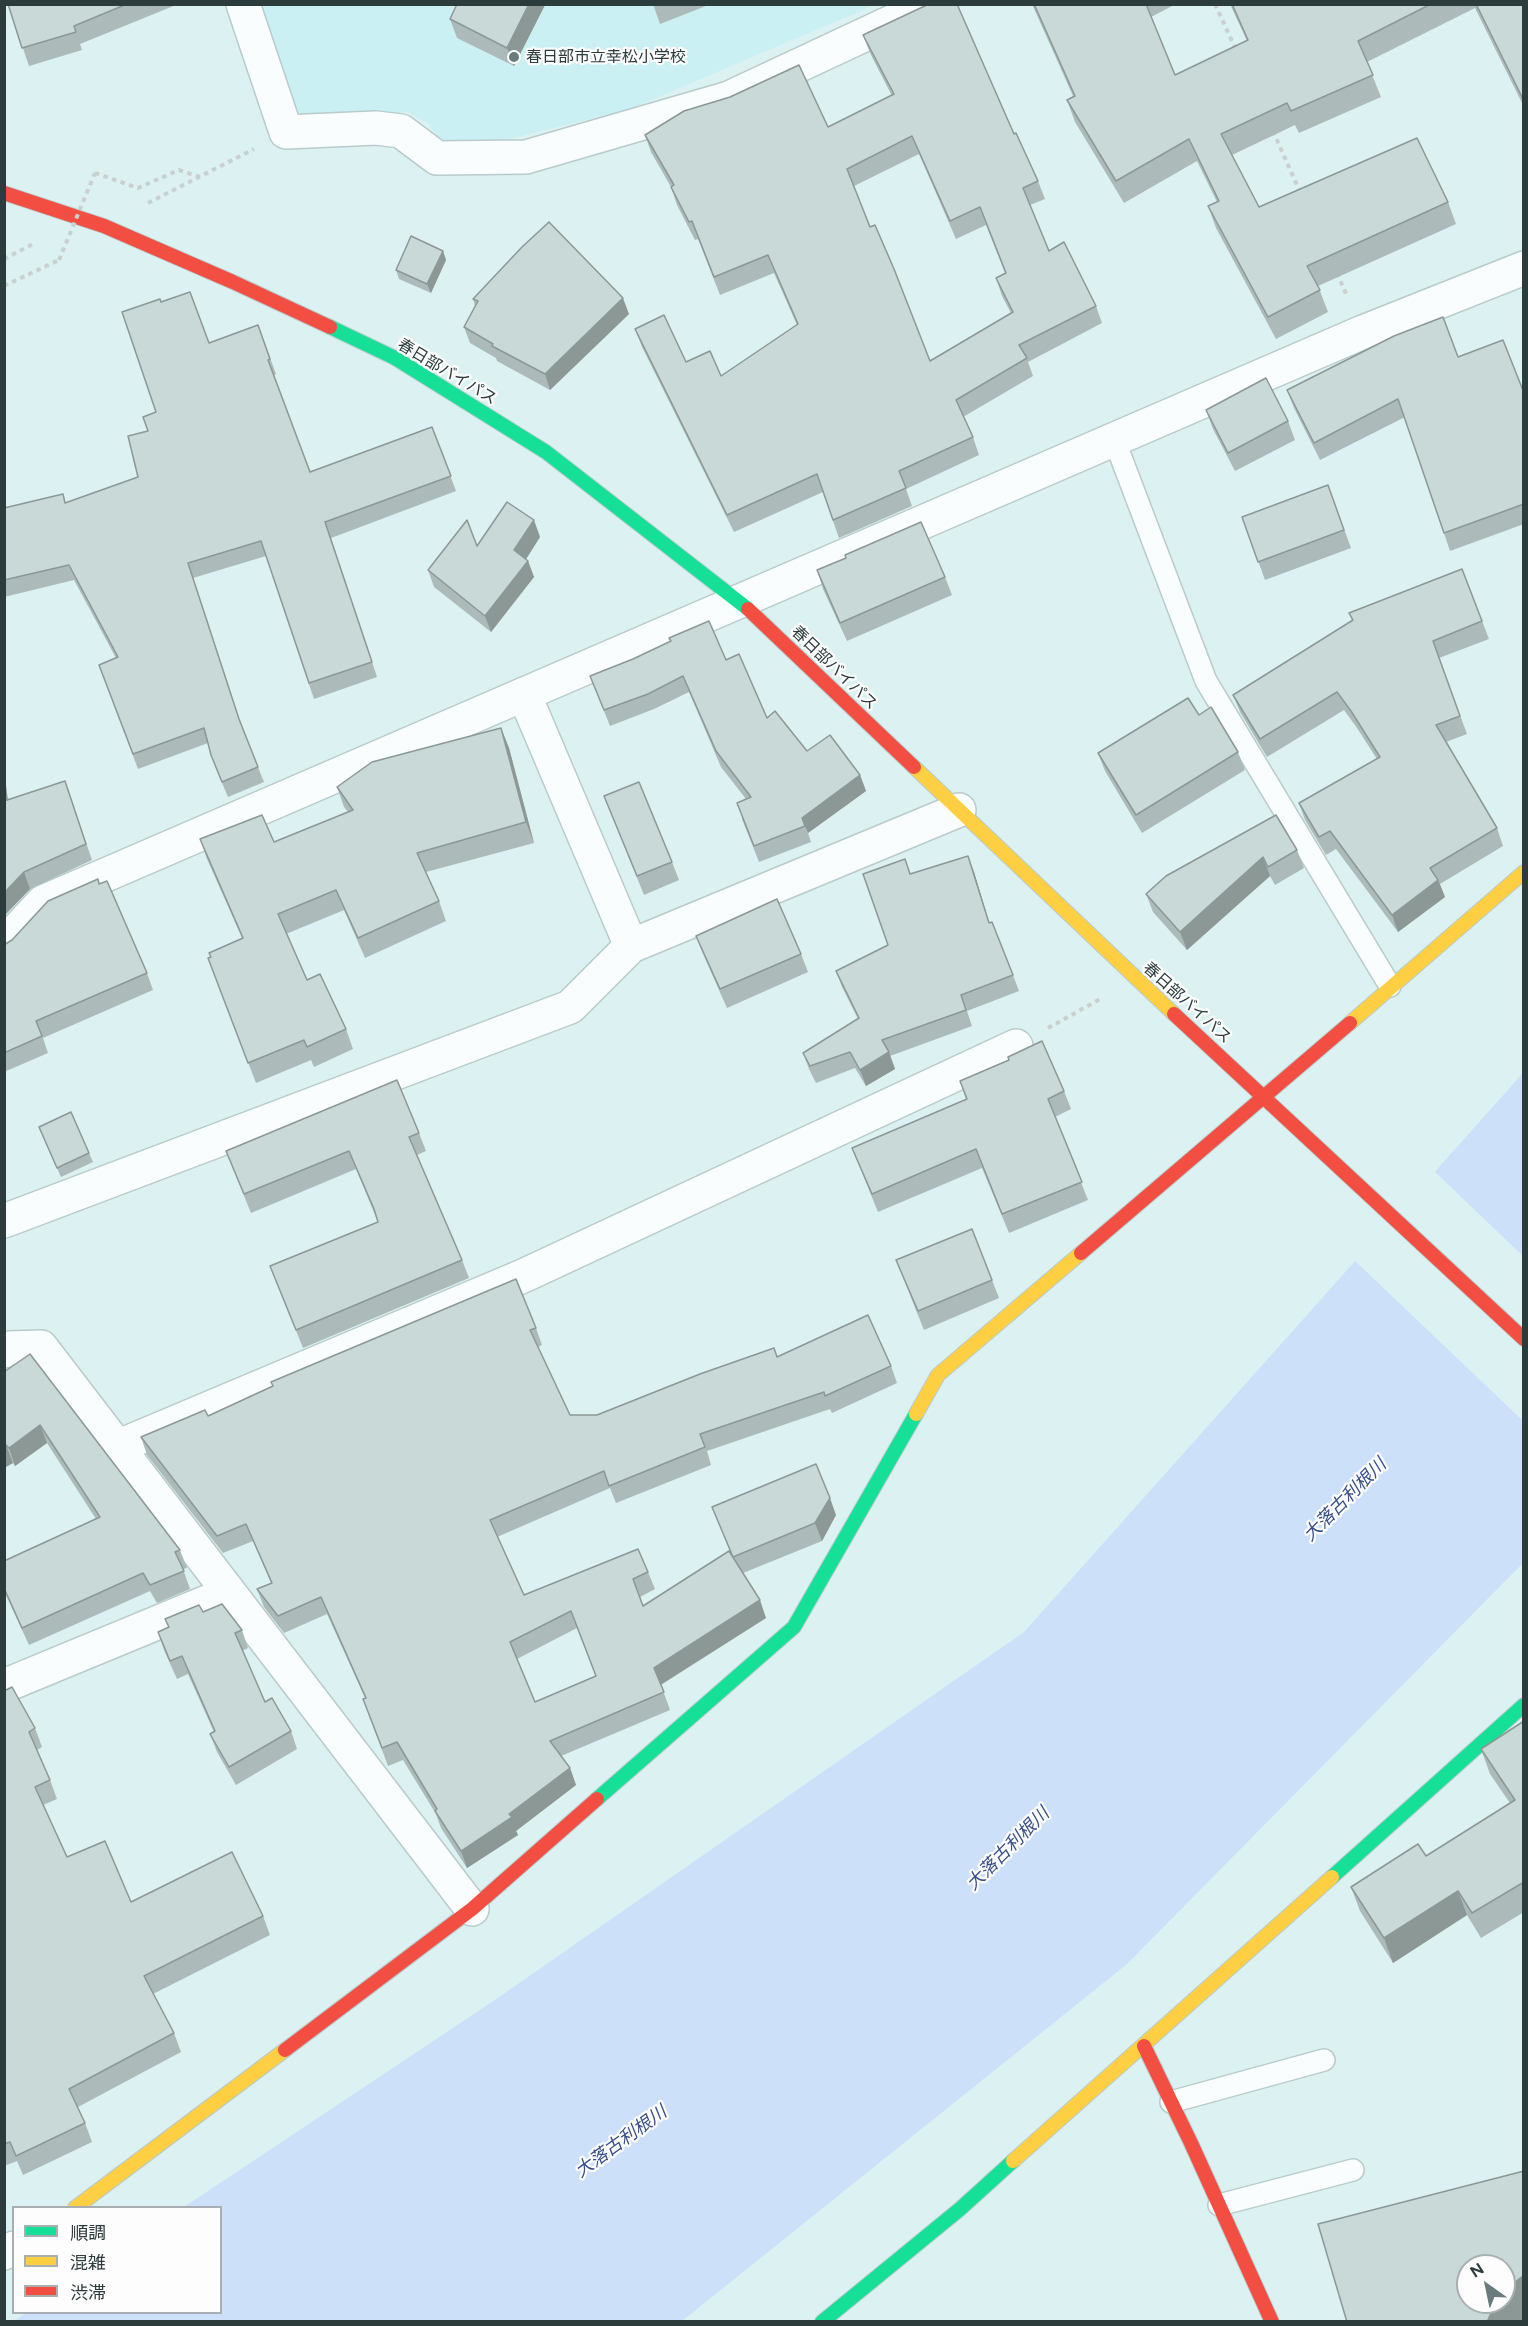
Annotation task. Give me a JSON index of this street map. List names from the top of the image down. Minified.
{"streets":{"main road":["春日部バイパス"]},"water":["大落古利根川"],"places":["春日部市立幸松小学校"],"legend":["順調","混雑","渋滞"],"north":"top left"}
